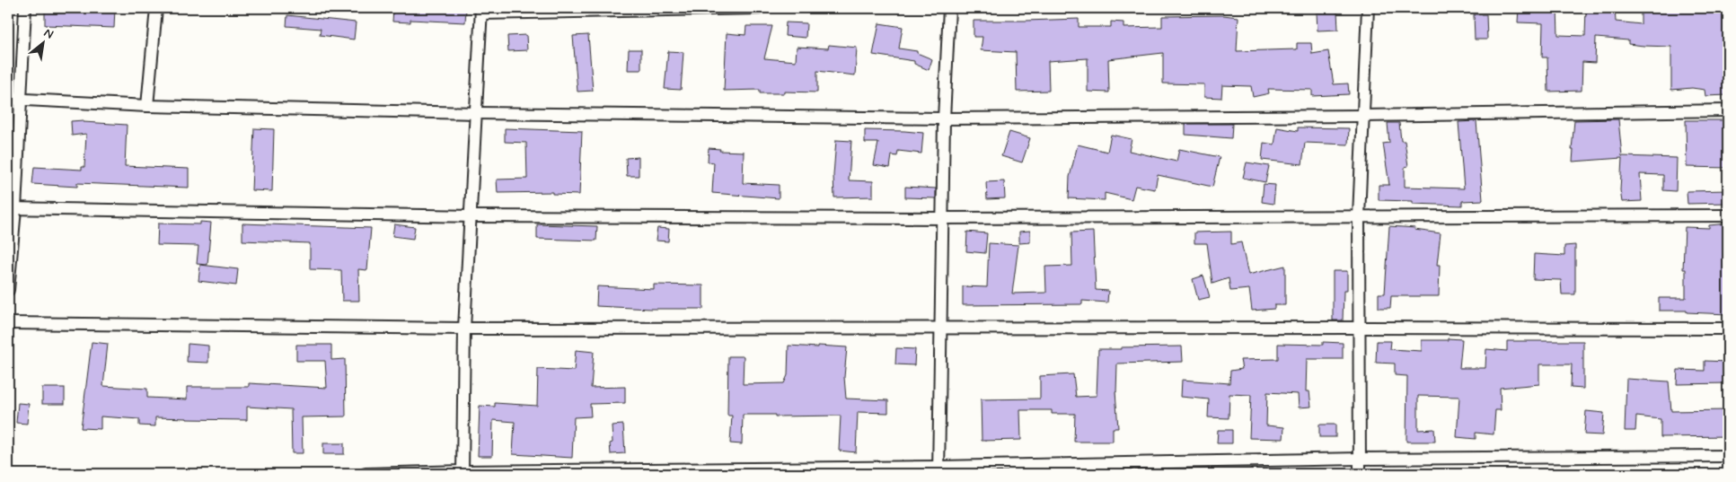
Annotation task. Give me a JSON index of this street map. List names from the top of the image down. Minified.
{"north":"top right"}
